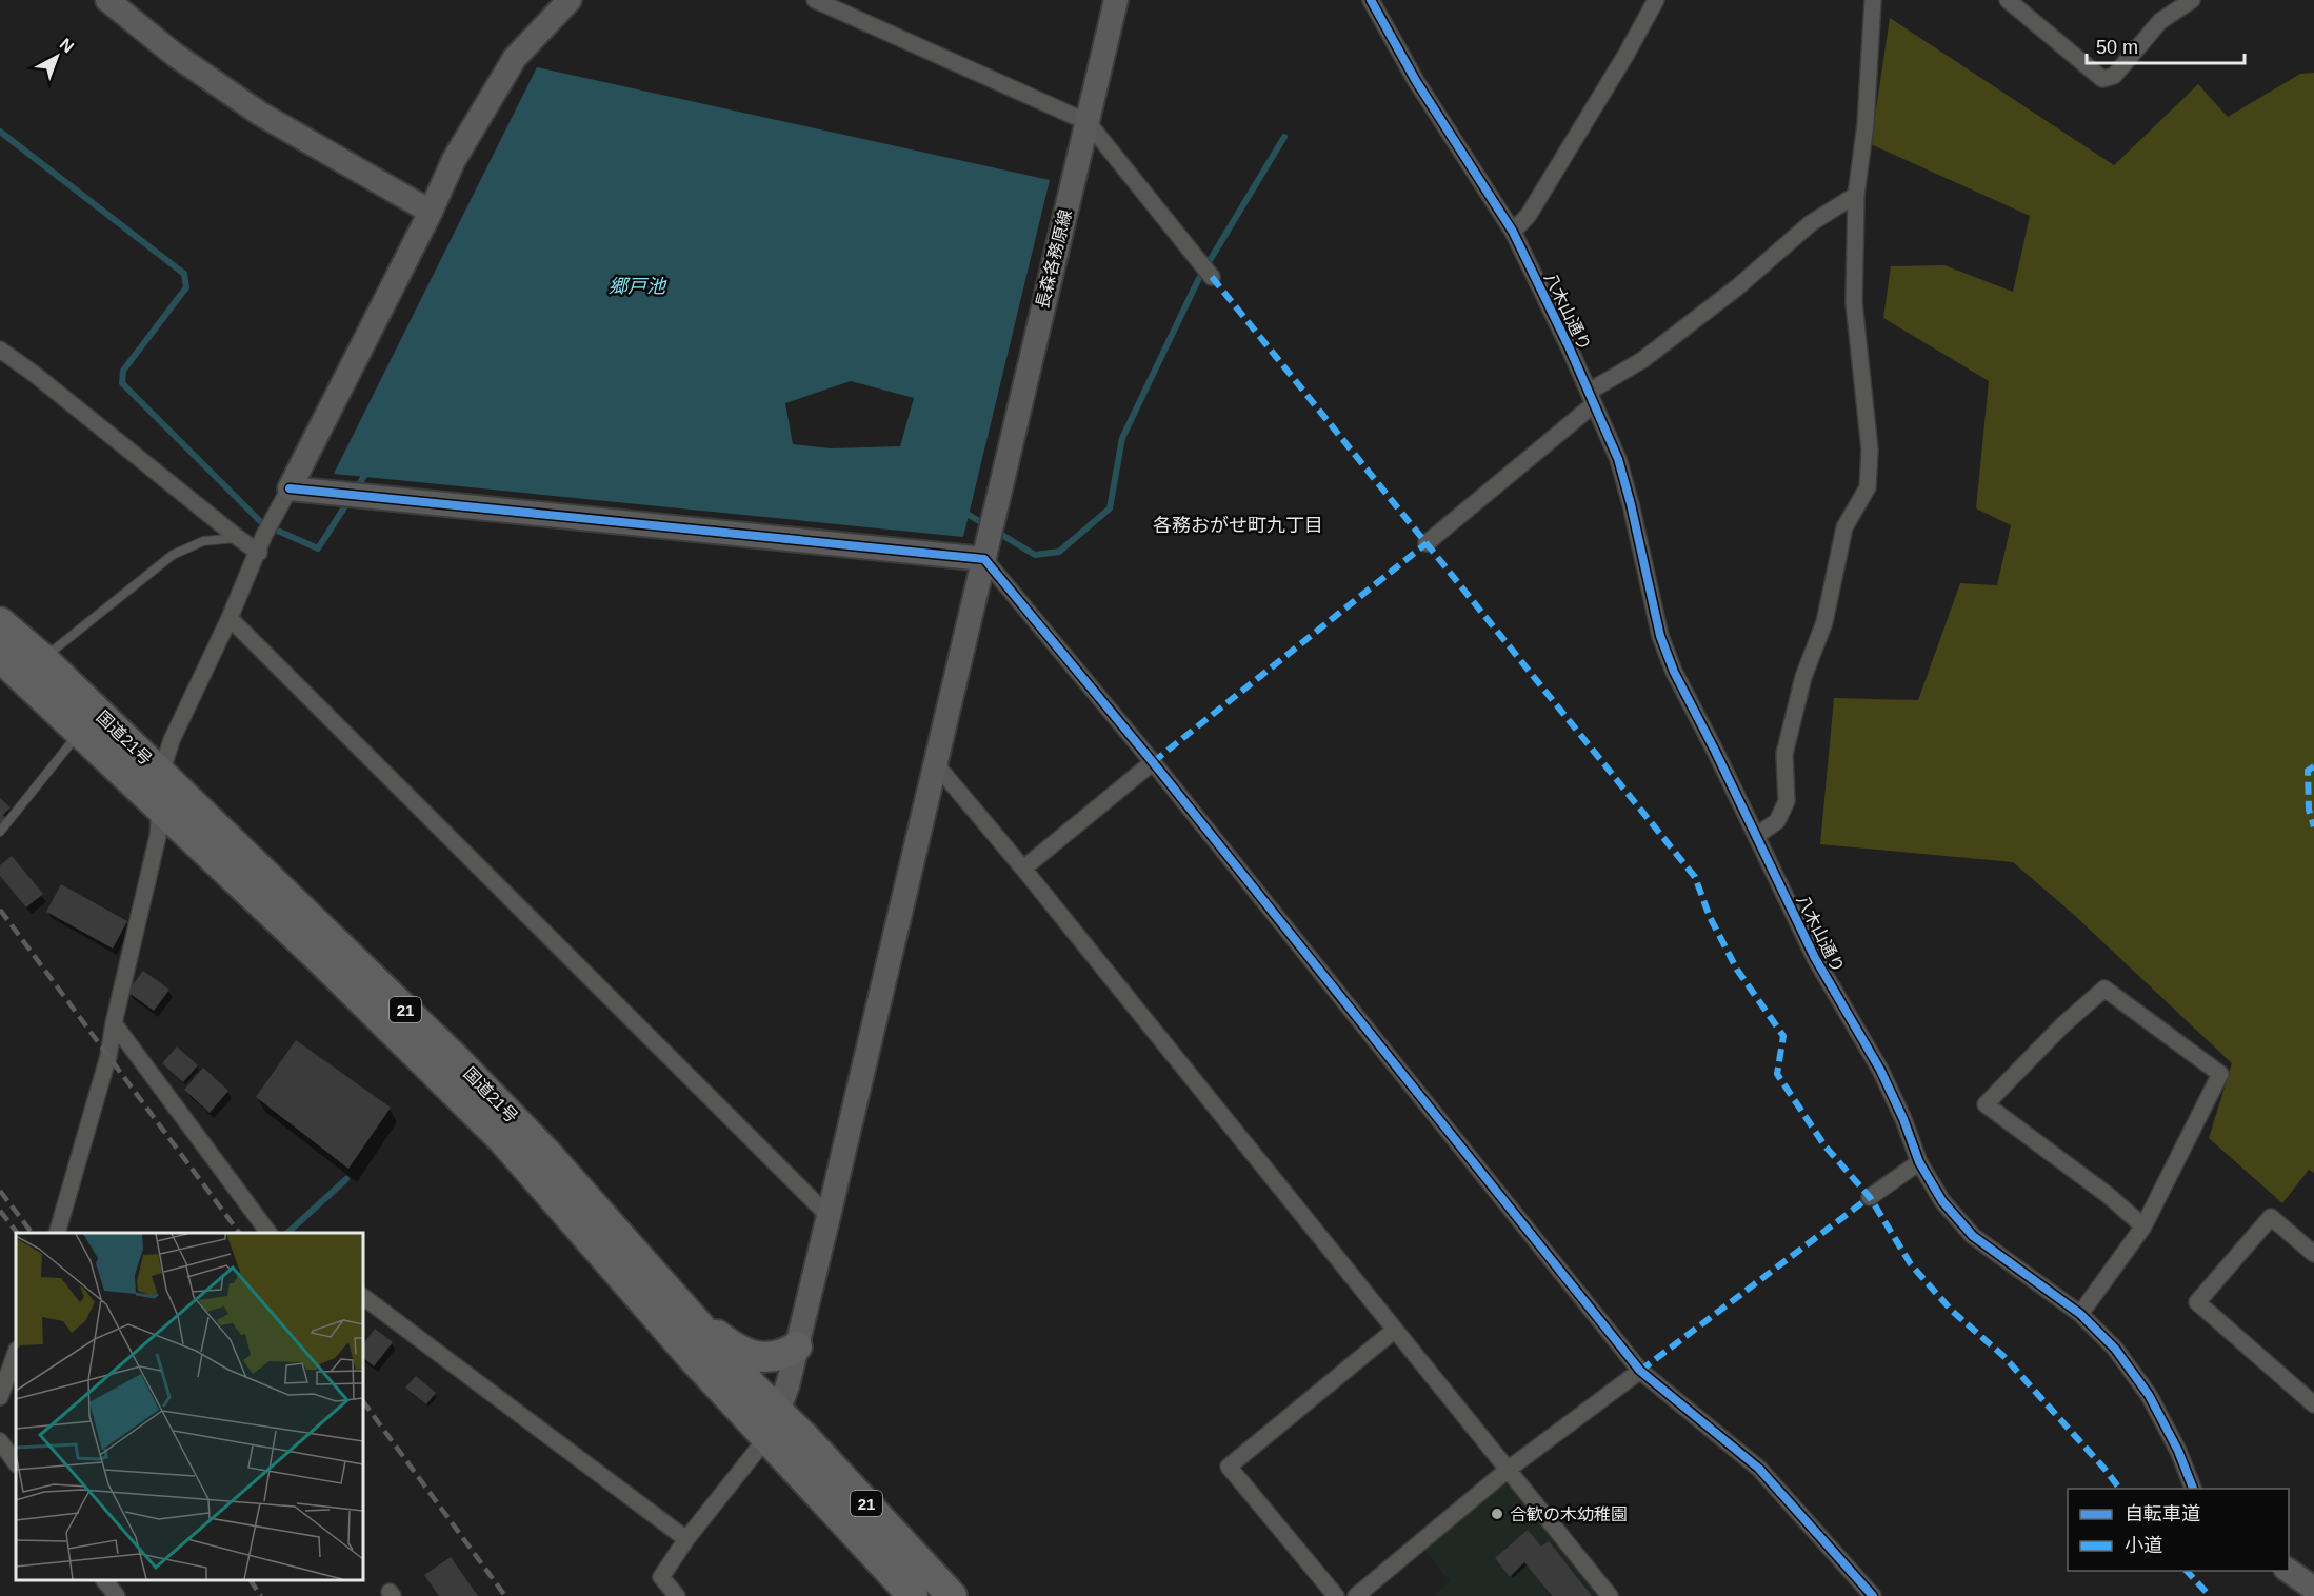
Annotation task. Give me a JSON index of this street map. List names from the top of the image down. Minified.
{"streets":{"highway":["国道21号","21"],"street":["長森各務原線","八木山通り"]},"crossings":[["長森各務原線","国道21号"]],"districts":["各務おがせ町九丁目"],"water":["郷戸池"],"places":["合歓の木幼稚園"],"legend":["自転車道","小道"],"scale_bar":"50 m","north":"top right"}
